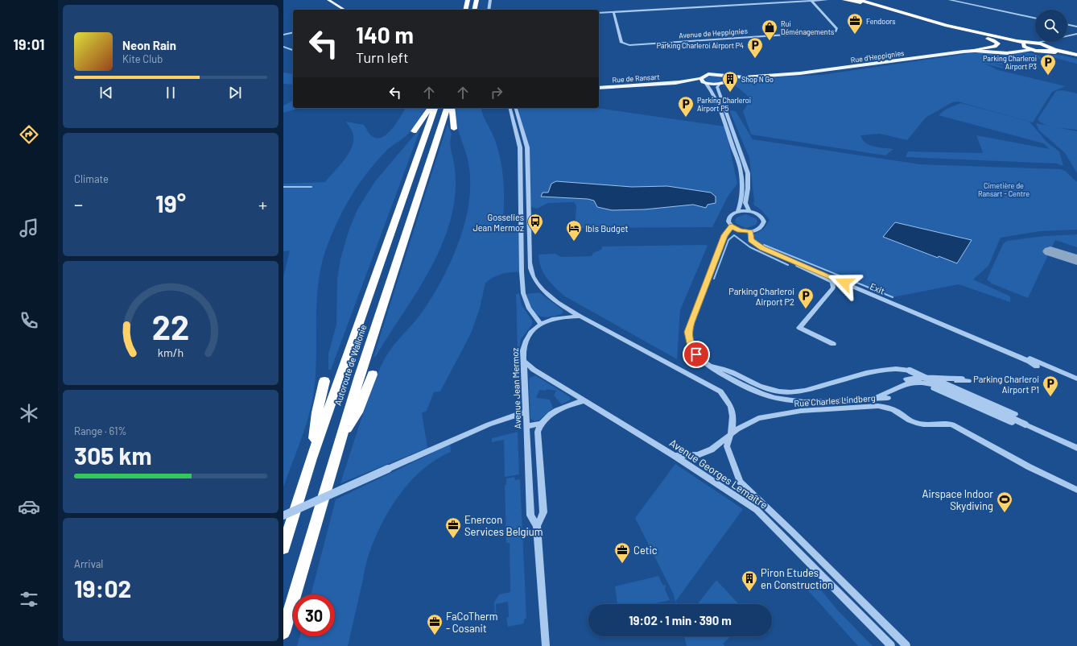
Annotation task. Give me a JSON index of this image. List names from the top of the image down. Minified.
{"streets":{"highway":["Autoroute de Wallonie"],"main road":["Rue d'Heppignies","Rue de Ransart"],"street":["Avenue de Heppignies","Exit","Avenue Jean Mermoz","Rue Charles Lindberg","Avenue Georges Lemaître"]},"crossings":[["Avenue Jean Mermoz","Avenue Georges Lemaître"],["Rue Charles Lindberg","Avenue Georges Lemaître"]],"parks":["Cimetière de Ransart - Centre"],"places":{"office":["Fendoors","Enercon Services Belgium","Cetic","FaCoTherm - Cosanit"],"shop":["Rui Déménagements"],"parking":["Parking Charleroi Airport P4","Parking Charleroi Airport P3","Parking Charleroi Airport P5","Parking Charleroi Airport P2","Parking Charleroi Airport P1"],"building":["Shop N Go","Piron Etudes en Construction"],"bus stop":["Gosselies Jean Mermoz"],"hotel":["Ibis Budget"],"sports":["Airspace Indoor Skydiving"]},"page":{"tabs":"19:01","turn":["140 m","Turn left"],"song":["Neon Rain","Kite Club"],"tile":["Climate",["Range · 61%","305 km"],["Arrival","19:02"]],"heat":["−","19°","+"],"limit":"30","trip":"19:02 · 1 min · 390 m","gauge":["22","km/h"]}}
